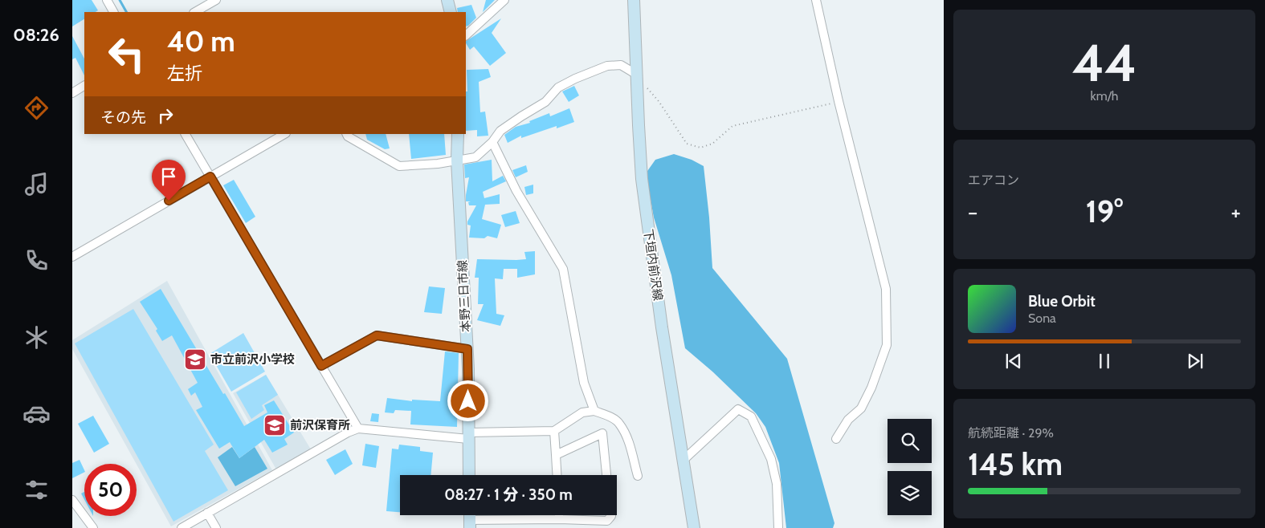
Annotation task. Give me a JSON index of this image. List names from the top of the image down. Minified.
{"streets":{"main road":["下垣内前沢線","本野三日市線"]},"places":{"school or university":["市立前沢小学校","前沢保育所"]},"page":{"tabs":"08:26","tile":[["44","km/h"],"エアコン",["航続距離 · 29%","145 km"]],"turn":["40 m","左折"],"then":"その先","heat":["−","19°","+"],"song":["Blue Orbit","Sona"],"limit":"50","trip":"08:27 · 1 分 · 350 m"}}
